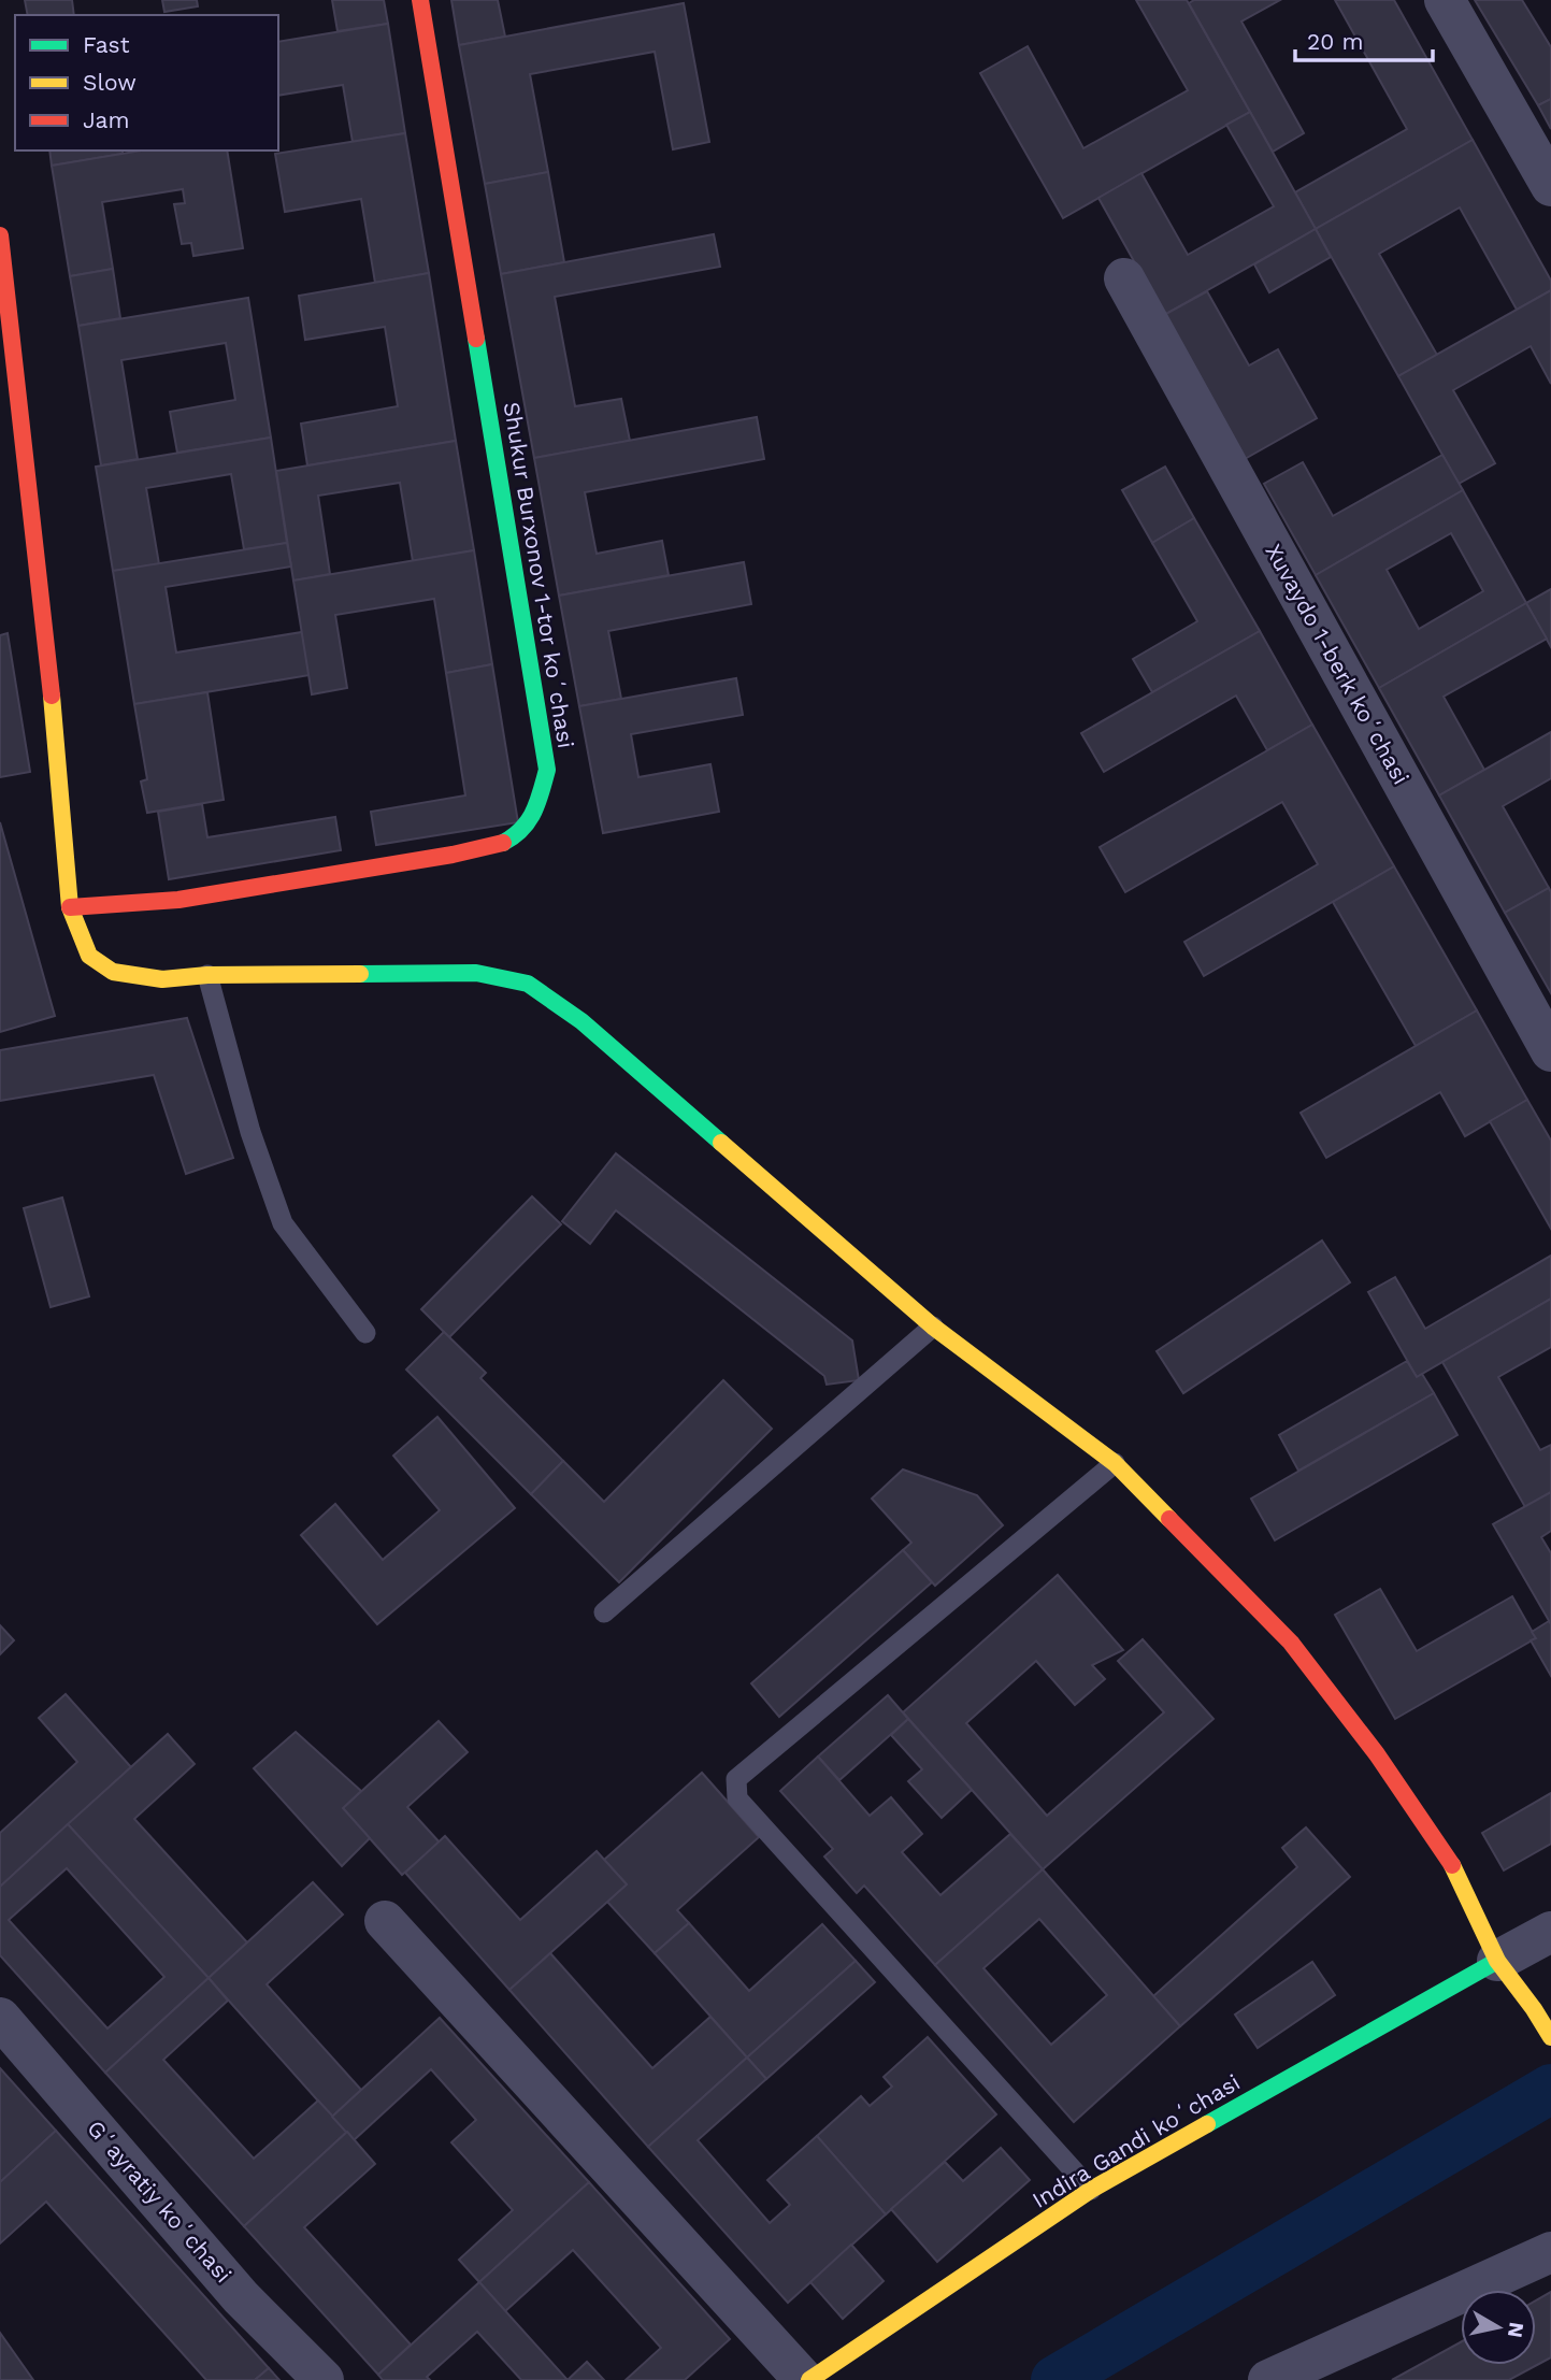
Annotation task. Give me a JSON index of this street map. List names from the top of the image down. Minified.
{"streets":{"street":["Shukur Burxonov 1-tor koʻchasi","Xuvaydo 1-berk koʻchasi","Indira Gandi koʻchasi","Gʻayratiy koʻchasi"]},"legend":["Fast","Slow","Jam"],"scale_bar":"20 m","north":"right"}
